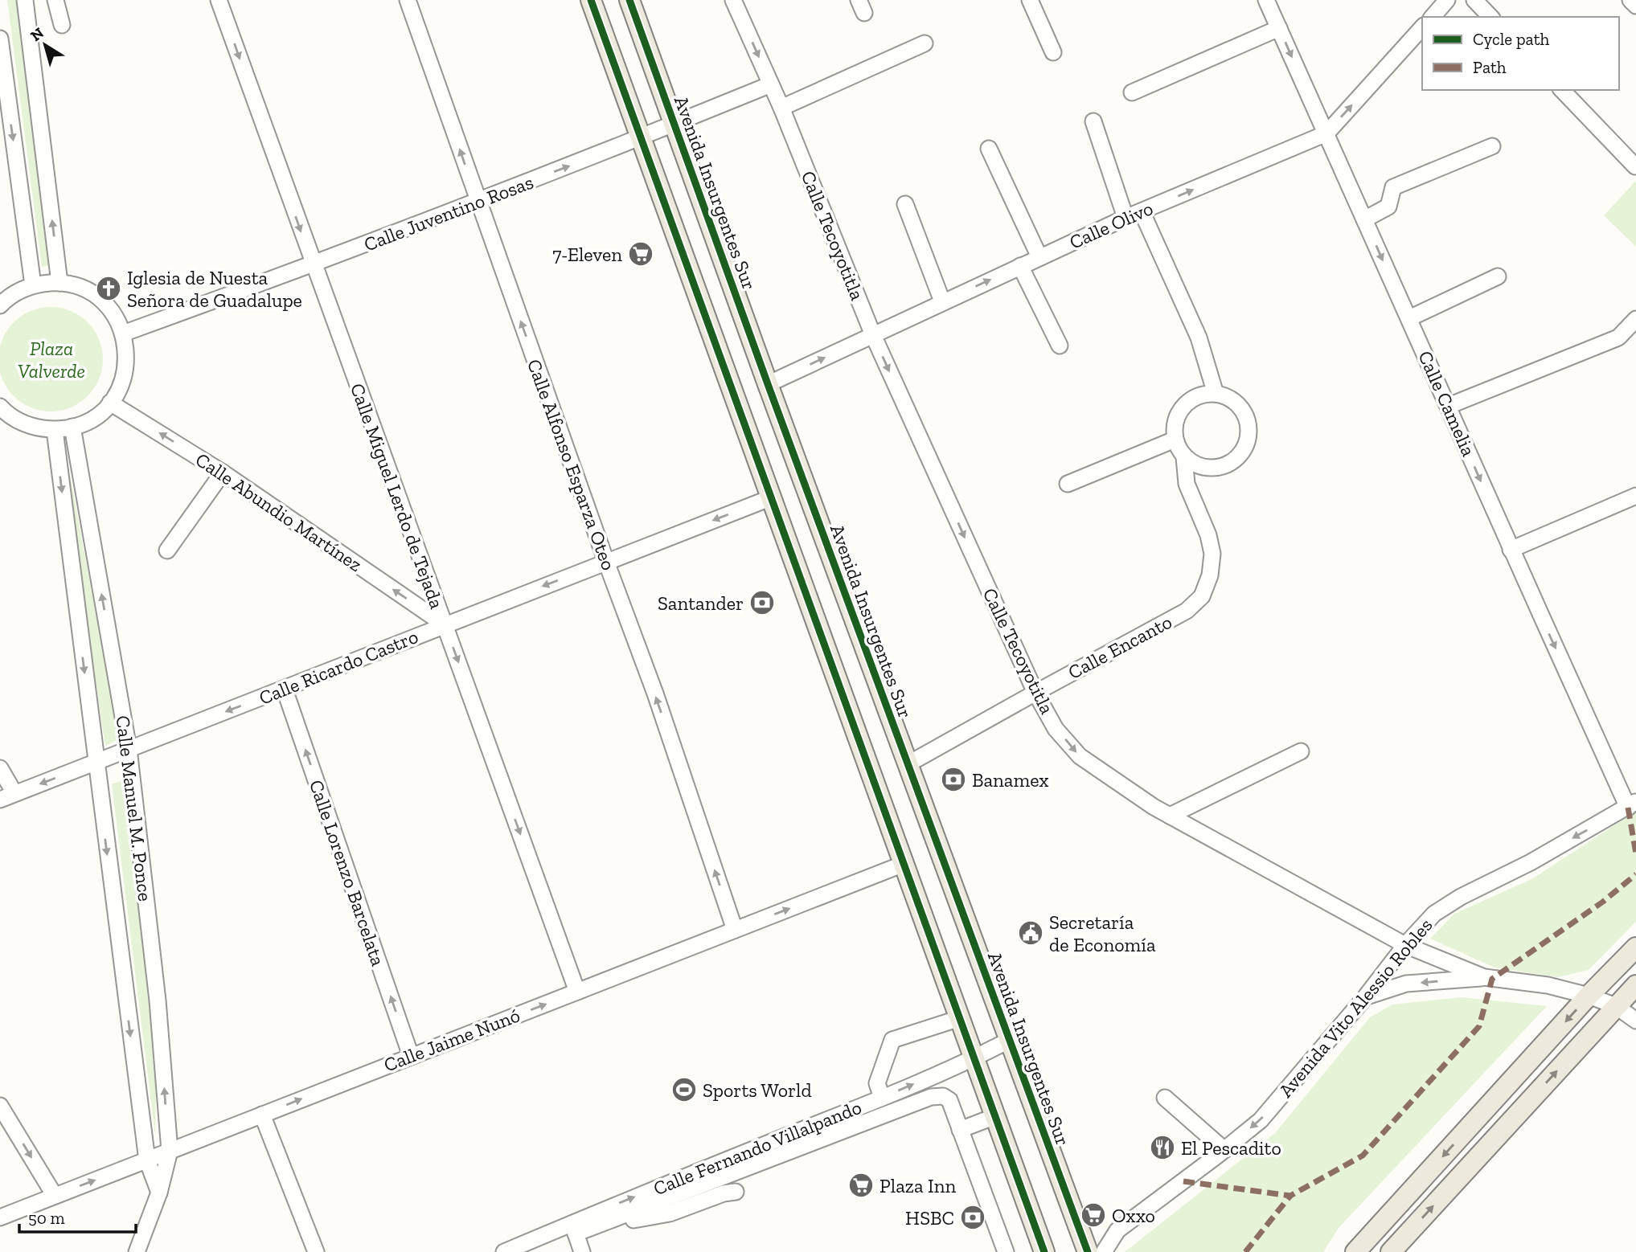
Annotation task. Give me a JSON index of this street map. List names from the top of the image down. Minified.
{"streets":{"main road":["Avenida Insurgentes Sur"],"street":["Calle Juventino Rosas","Calle Olivo","Calle Tecoyotitla","Calle Camelia","Calle Alfonso Esparza Oteo","Calle Miguel Lerdo de Tejada","Calle Abundio Martínez","Calle Encanto","Calle Ricardo Castro","Calle Manuel M. Ponce","Calle Lorenzo Barcelata","Avenida Vito Alessio Robles","Calle Jaime Nunó","Calle Fernando Villalpando"]},"crossings":[["Avenida Insurgentes Sur","Calle Juventino Rosas"],["Avenida Insurgentes Sur","Calle Olivo"],["Avenida Insurgentes Sur","Calle Encanto"],["Avenida Insurgentes Sur","Calle Fernando Villalpando"],["Calle Juventino Rosas","Calle Tecoyotitla"],["Calle Juventino Rosas","Calle Alfonso Esparza Oteo"],["Calle Juventino Rosas","Calle Miguel Lerdo de Tejada"],["Calle Olivo","Calle Tecoyotitla"],["Calle Olivo","Calle Camelia"],["Calle Tecoyotitla","Calle Encanto"],["Calle Tecoyotitla","Avenida Vito Alessio Robles"],["Calle Camelia","Avenida Vito Alessio Robles"],["Calle Alfonso Esparza Oteo","Calle Ricardo Castro"],["Calle Alfonso Esparza Oteo","Calle Jaime Nunó"],["Calle Miguel Lerdo de Tejada","Calle Abundio Martínez"],["Calle Miguel Lerdo de Tejada","Calle Ricardo Castro"],["Calle Miguel Lerdo de Tejada","Calle Jaime Nunó"],["Calle Abundio Martínez","Calle Ricardo Castro"],["Calle Ricardo Castro","Calle Manuel M. Ponce"],["Calle Ricardo Castro","Calle Lorenzo Barcelata"],["Calle Manuel M. Ponce","Calle Jaime Nunó"],["Calle Lorenzo Barcelata","Calle Jaime Nunó"]],"one_way":["Calle Tecoyotitla","Calle Camelia","Calle Alfonso Esparza Oteo","Calle Miguel Lerdo de Tejada","Calle Abundio Martínez","Calle Ricardo Castro","Calle Lorenzo Barcelata","Avenida Vito Alessio Robles","Calle Jaime Nunó"],"parks":["Plaza Valverde"],"places":{"supermarket":["7-Eleven","Plaza Inn","Oxxo"],"church":["Iglesia de Nuesta Señora de Guadalupe"],"bank":["Santander","Banamex","HSBC"],"public building":["Secretaría de Economía"],"sports":["Sports World"],"restaurant":["El Pescadito"]},"legend":["Cycle path","Path"],"scale_bar":"50 m","north":"top left"}
